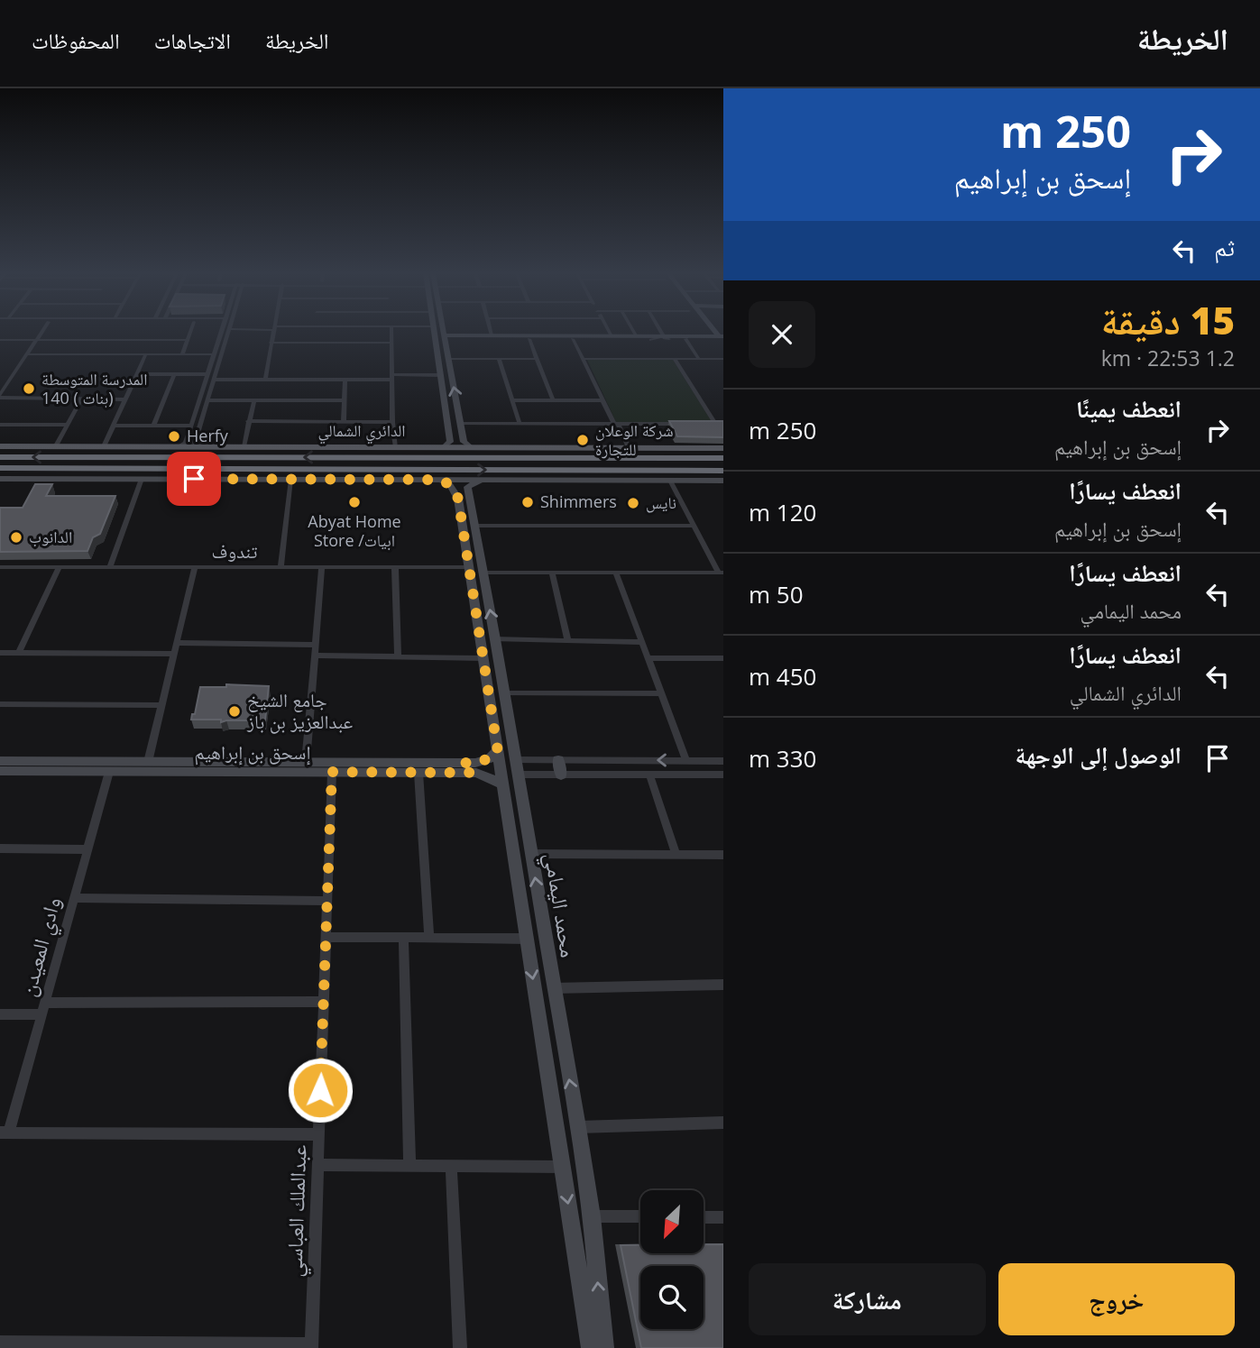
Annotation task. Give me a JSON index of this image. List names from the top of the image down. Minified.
{"streets":{"highway":["الدائري الشمالي"],"street":["تندوف","إسحق بن إبراهيم","محمد اليمامي","وادي المعيدن","عبدالملك العباسي"]},"crossings":[["تندوف","محمد اليمامي"],["إسحق بن إبراهيم","محمد اليمامي"],["إسحق بن إبراهيم","وادي المعيدن"],["إسحق بن إبراهيم","عبدالملك العباسي"]],"places":["المدرسة المتوسطة 140 ( بنات)","Herfy","شركة الوعلان للتجارة","Abyat Home Store /ابيات","Shimmers","نايس","الدانوب","جامع الشيخ عبدالعزيز بن باز"],"north":"bottom left","page":{"header":"الخريطة","nav":["الخريطة","الاتجاهات","المحفوظات"],"turn":["250 m","إسحق بن إبراهيم"],"then":"ثم","heading":["15 دقيقة","1.2 km · 22:53"],"list":[{"name":"انعطف يمينًا","note":"إسحق بن إبراهيم","value":"250 m"},{"name":"انعطف يسارًا","note":"إسحق بن إبراهيم","value":"120 m"},{"name":"انعطف يسارًا","note":"محمد اليمامي","value":"50 m"},{"name":"انعطف يسارًا","note":"الدائري الشمالي","value":"450 m"},{"name":"الوصول إلى الوجهة","value":"330 m"}],"buttons":["خروج","مشاركة"]}}
